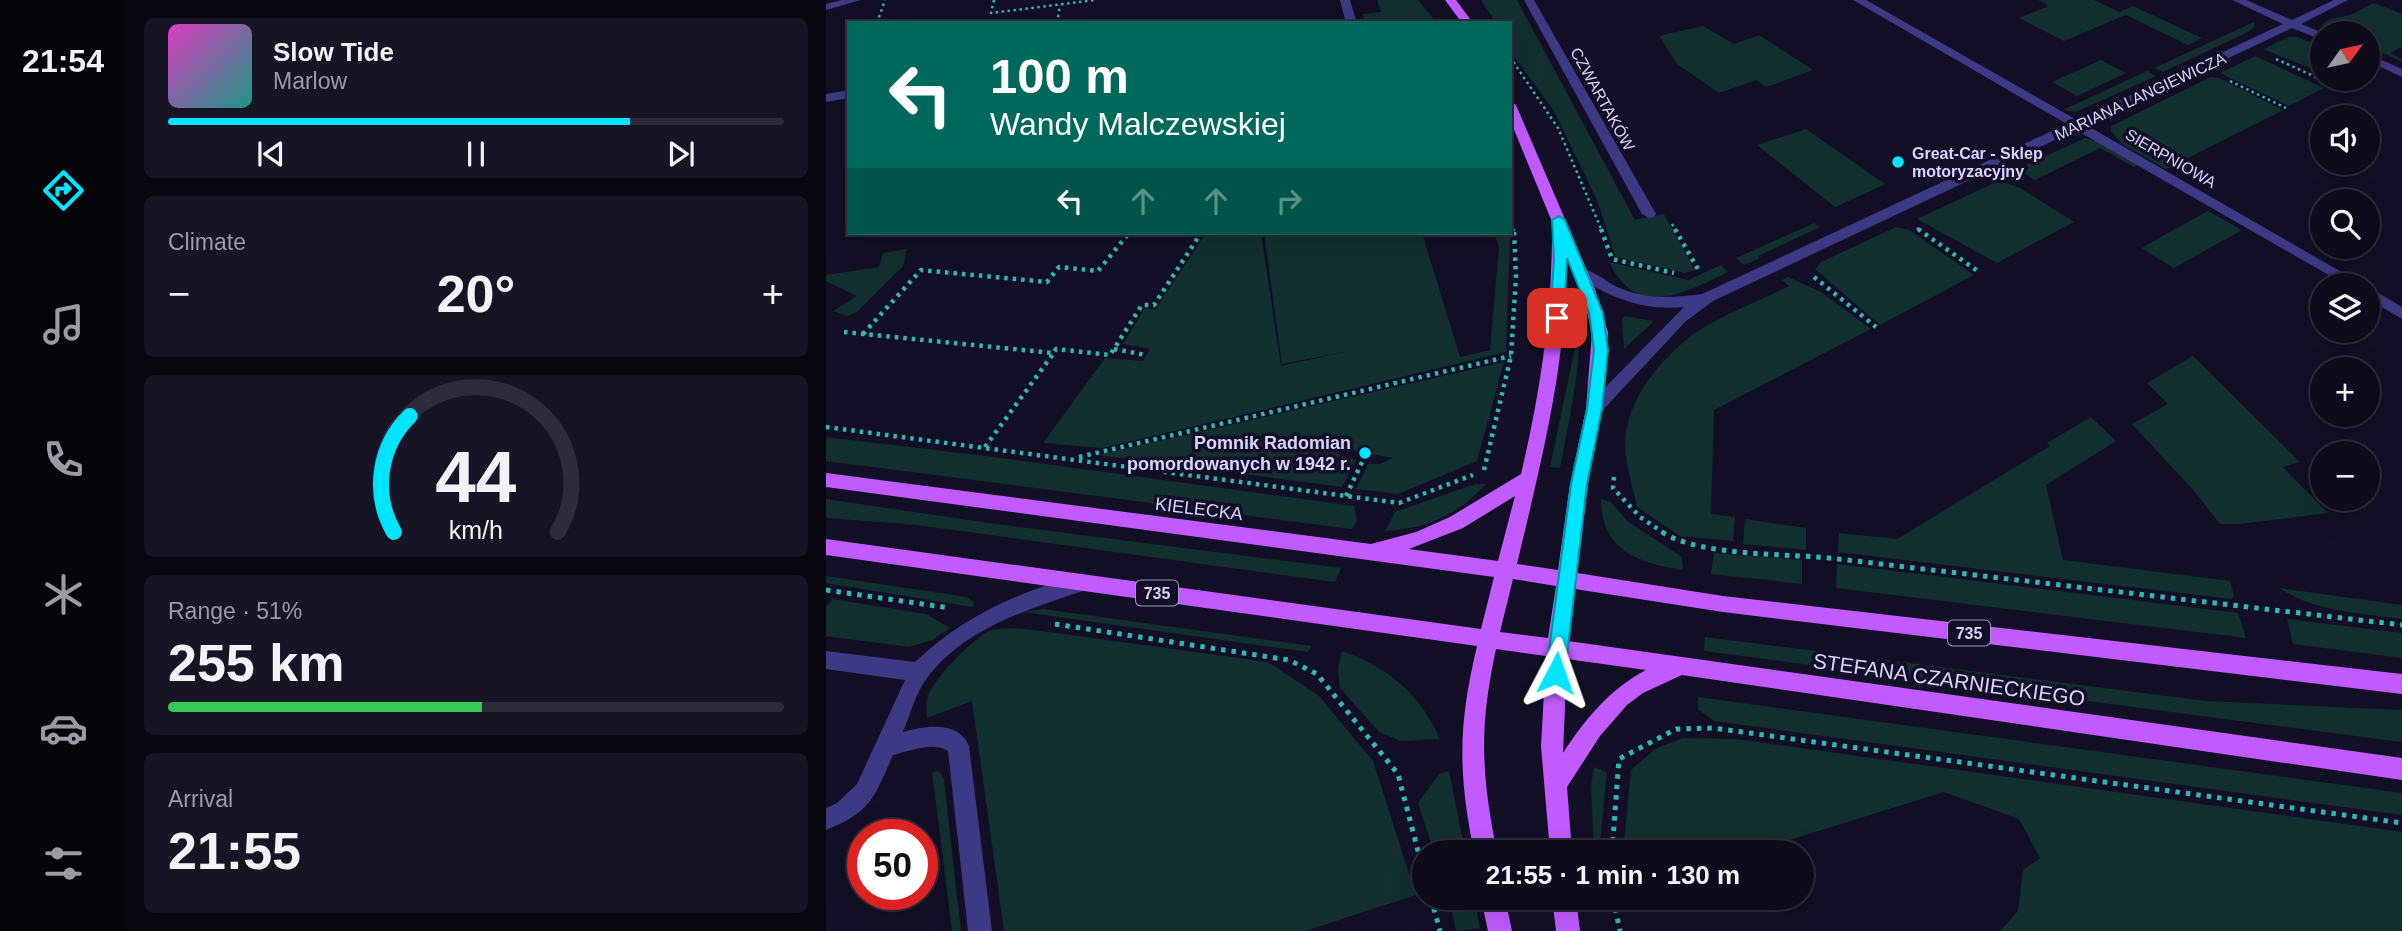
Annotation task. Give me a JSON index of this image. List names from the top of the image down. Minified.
{"streets":{"main road":["KIELECKA","735","STEFANA CZARNIECKIEGO"],"street":["MARIANA LANGIEWICZA","CZWARTAKÓW","SIERPNIOWA"]},"crossings":[["MARIANA LANGIEWICZA","SIERPNIOWA"],["KIELECKA","735"],["735","STEFANA CZARNIECKIEGO"]],"places":["Great-Car - Sklep motoryzacyjny","Pomnik Radomian pomordowanych w 1942 r."],"north":"top right","page":{"tabs":"21:54","map_buttons":["+","−"],"turn":["100 m","Wandy Malczewskiej"],"song":["Slow Tide","Marlow"],"tile":["Climate",["Range · 51%","255 km"],["Arrival","21:55"]],"heat":["−","20°","+"],"limit":"50","trip":"21:55 · 1 min · 130 m","gauge":["44","km/h"]}}
